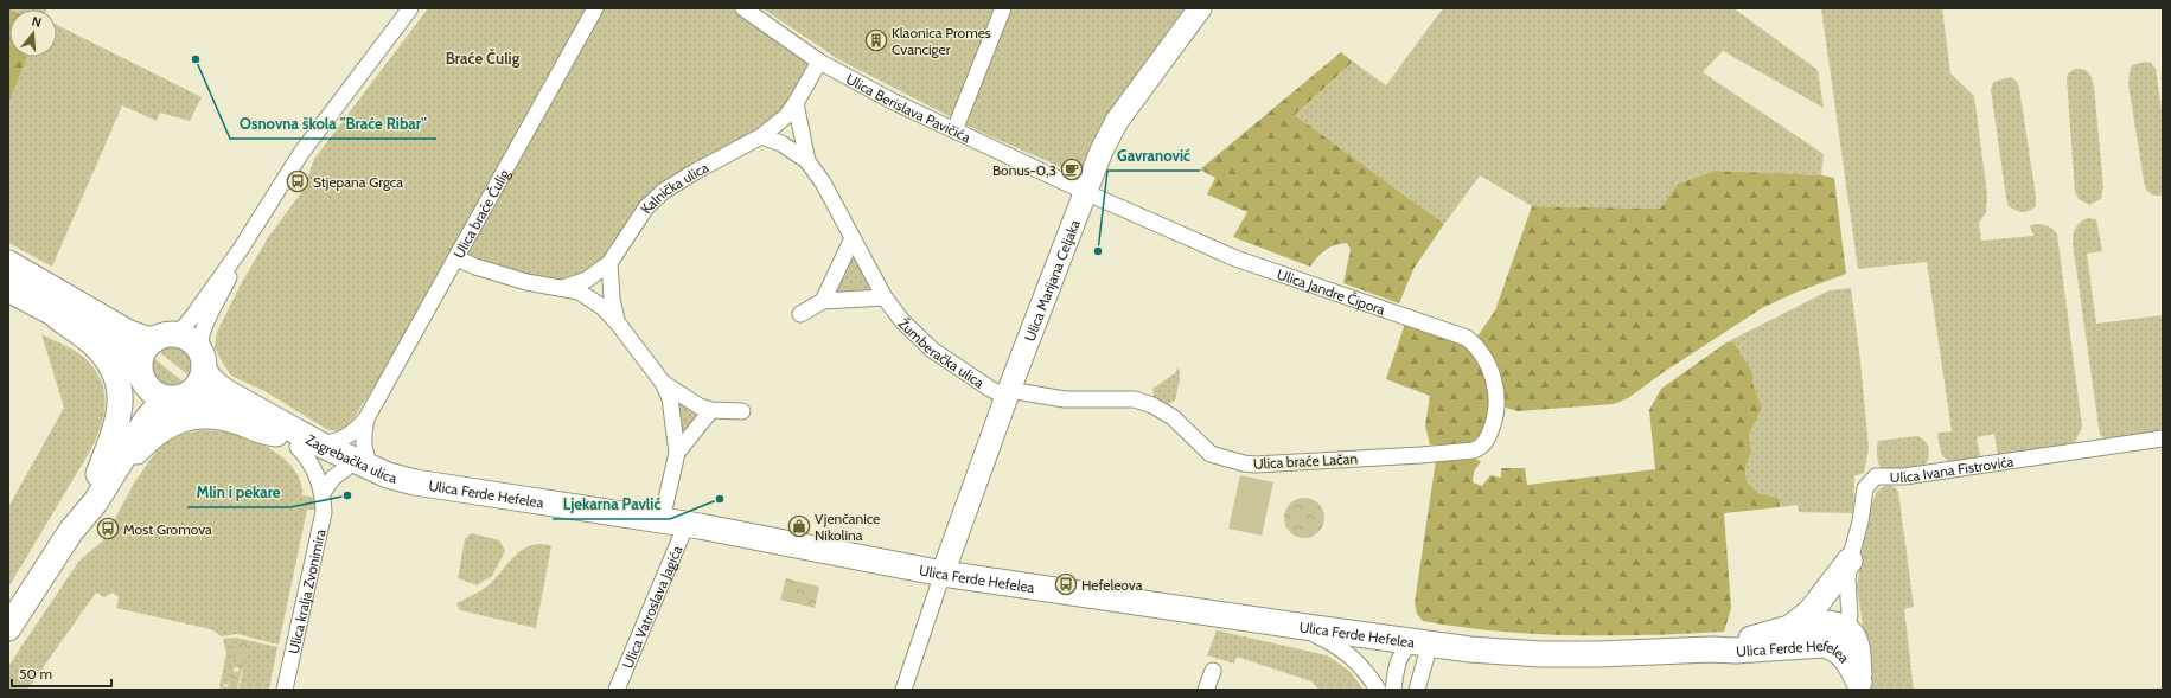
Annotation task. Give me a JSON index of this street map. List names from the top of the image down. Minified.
{"streets":{"main road":["Ulica Marijana Celjaka","Zagrebačka ulica","Ulica Ferde Hefelea"],"street":["Ulica Berislava Pavičića","Kalnička ulica","Ulica braće Čulig","Ulica Jandre Čipora","Žumberačka ulica","Ulica braće Lačan","Ulica Ivana Fistrovića","Ulica kralja Zvonimira","Ulica Vatroslava Jagića"]},"crossings":[["Ulica Berislava Pavičića","Kalnička ulica"],["Ulica Berislava Pavičića","Ulica Marijana Celjaka"],["Ulica Berislava Pavičića","Ulica Jandre Čipora"],["Kalnička ulica","Žumberačka ulica"],["Ulica braće Čulig","Zagrebačka ulica"],["Ulica braće Čulig","Ulica Ferde Hefelea"],["Ulica braće Čulig","Ulica kralja Zvonimira"],["Ulica Marijana Celjaka","Ulica Jandre Čipora"],["Ulica Marijana Celjaka","Žumberačka ulica"],["Ulica Marijana Celjaka","Ulica braće Lačan"],["Ulica Marijana Celjaka","Ulica Ferde Hefelea"],["Ulica Jandre Čipora","Ulica braće Lačan"],["Žumberačka ulica","Ulica braće Lačan"],["Zagrebačka ulica","Ulica Ferde Hefelea"],["Zagrebačka ulica","Ulica kralja Zvonimira"],["Ulica Ivana Fistrovića","Ulica Ferde Hefelea"],["Ulica Ferde Hefelea","Ulica Vatroslava Jagića"]],"districts":["Braće Čulig"],"places":{"building":["Klaonica Promes Cvanciger"],"other":["Osnovna škola ''Braće Ribar''","Gavranović","Mlin i pekare","Ljekarna Pavlić"],"cafe":["Bonus-0,3"],"bus stop":["Stjepana Grgca","Most Gromova","Hefeleova"],"shop":["Vjenčanice Nikolina"]},"scale_bar":"50 m","north":"top"}
